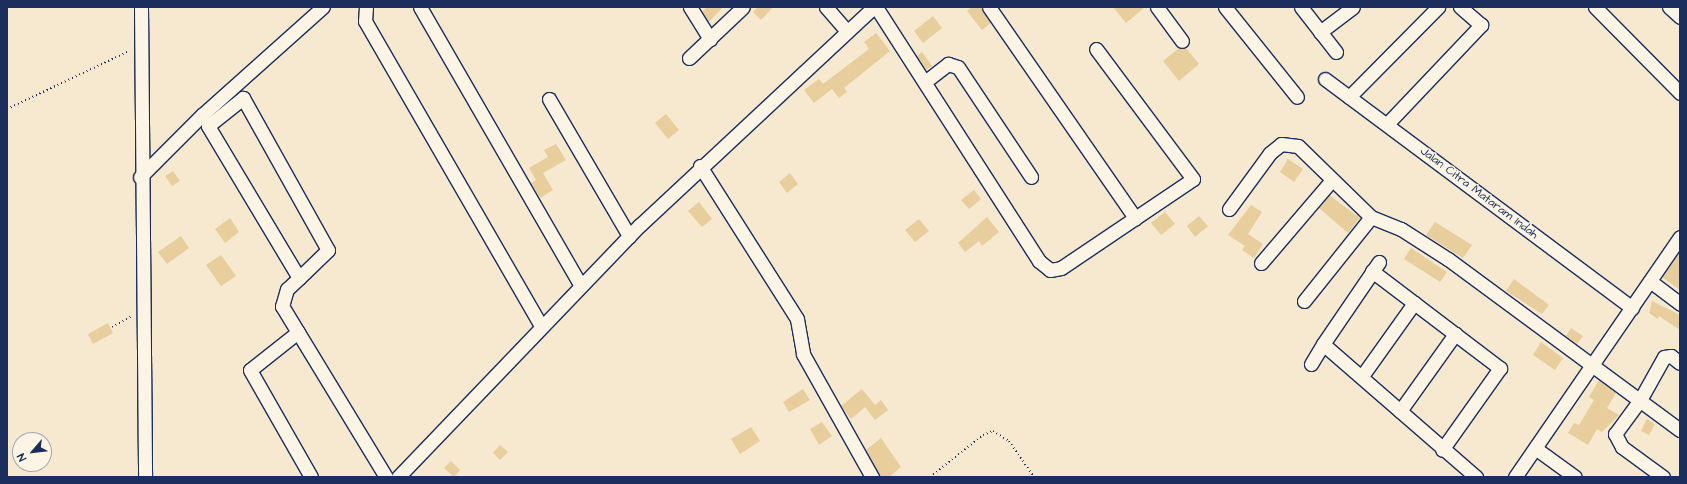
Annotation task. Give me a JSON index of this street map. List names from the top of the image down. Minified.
{"streets":{"street":["Jalan Citra Mataram Indah"]},"north":"bottom left"}
